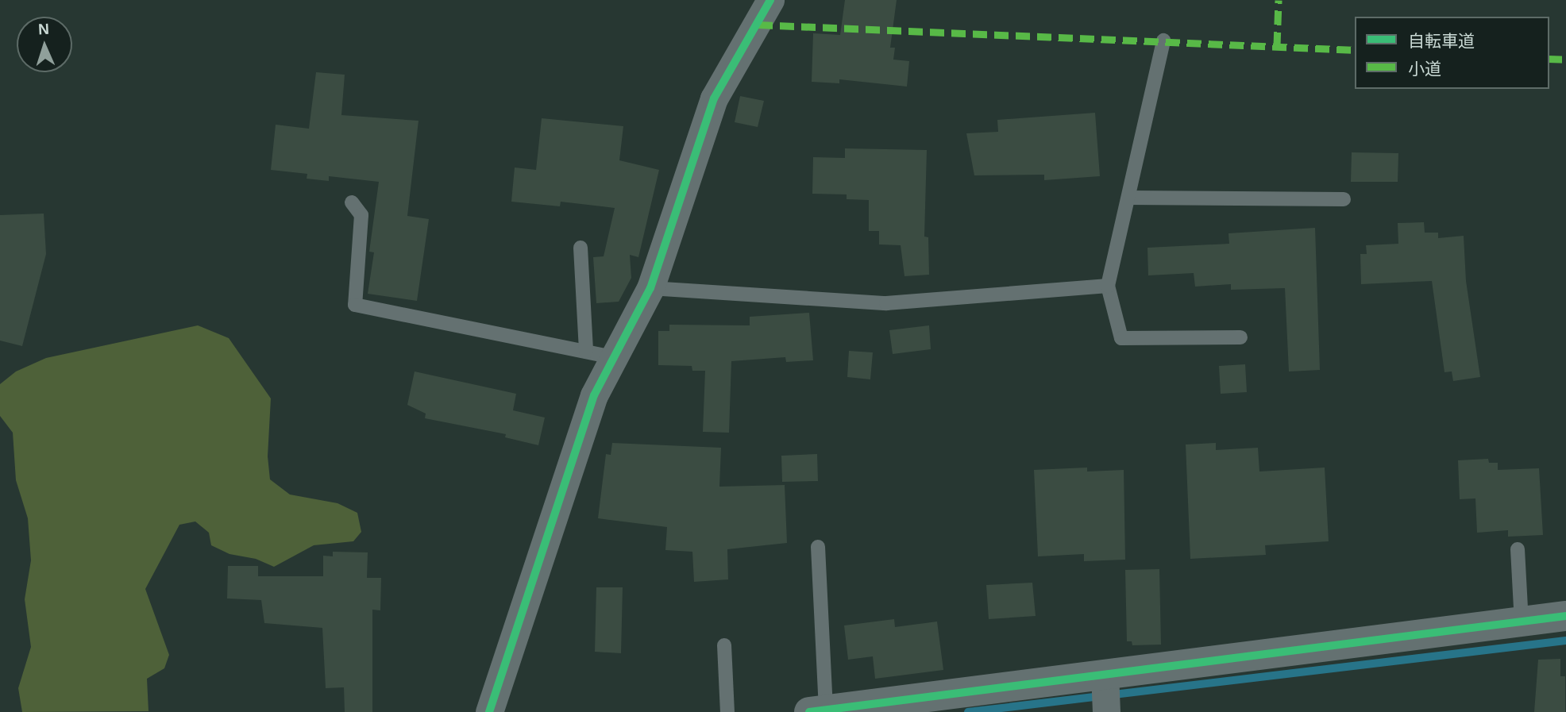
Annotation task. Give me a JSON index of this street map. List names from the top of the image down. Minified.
{"legend":["自転車道","小道"],"north":"top"}
